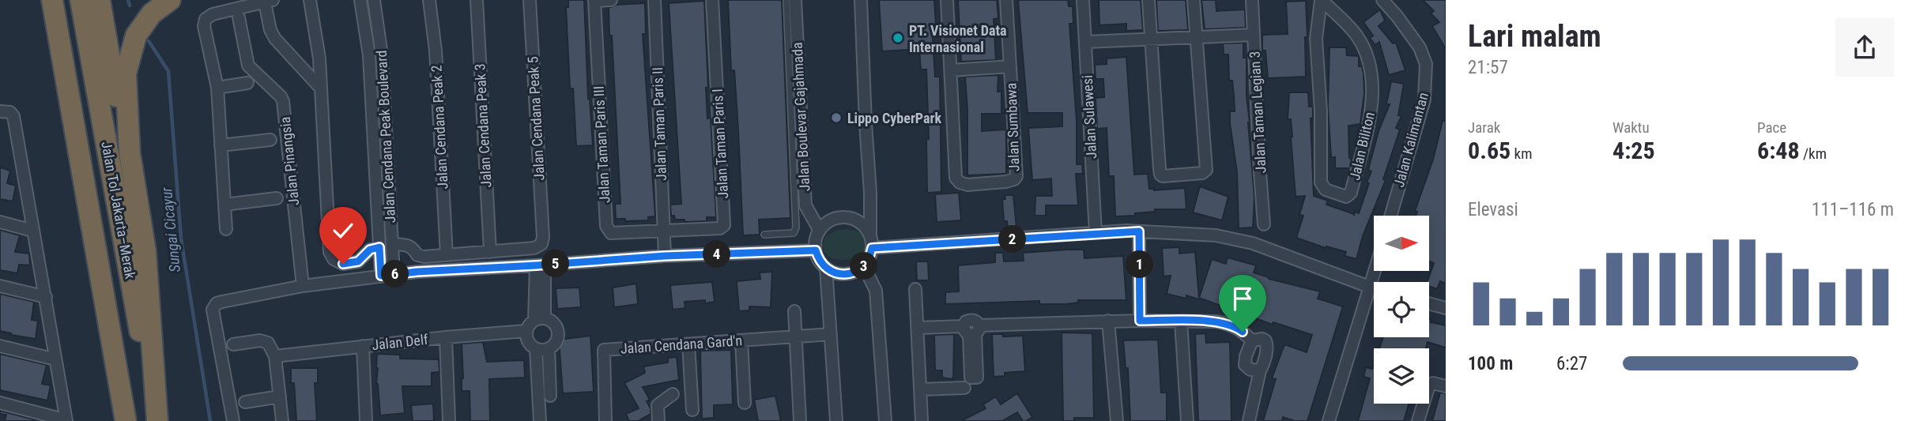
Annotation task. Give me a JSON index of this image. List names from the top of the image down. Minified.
{"streets":{"highway":["Jalan Tol Jakarta–Merak"],"street":["Jalan Taman Legian 3","Jalan Boulevar Gajahmada","Jalan Sulawesi","Jalan Cendana Peak 5","Jalan Taman Paris II","Jalan Cendana Peak 3","Jalan Cendana Peak 2","Jalan Sumbawa","Jalan Cendana Peak Boulevard","Jalan Kalimantan","Jalan Taman Paris I","Jalan Taman Paris III","Jalan Biliton","Jalan Pinangsia","Jalan Delf","Jalan Cendana Gard'n"]},"crossings":[["Jalan Cendana Peak 5","Jalan Cendana Peak 3"],["Jalan Taman Paris II","Jalan Taman Paris I"],["Jalan Taman Paris II","Jalan Taman Paris III"],["Jalan Taman Paris I","Jalan Taman Paris III"]],"water":["Sungai Cicayur"],"places":["PT. Visionet Data Internasional","Lippo CyberPark"],"north":"right","page":{"heading":["Lari malam","21:57"],"stats":[["Jarak","0.65 km"],["Waktu","4:25"],["Pace","6:48 /km"]],"chart":["Elevasi","111–116 m"],"pins":["2","4","5","1","3","6"],"list":[{"name":"100 m","note":"6:27"}]}}
